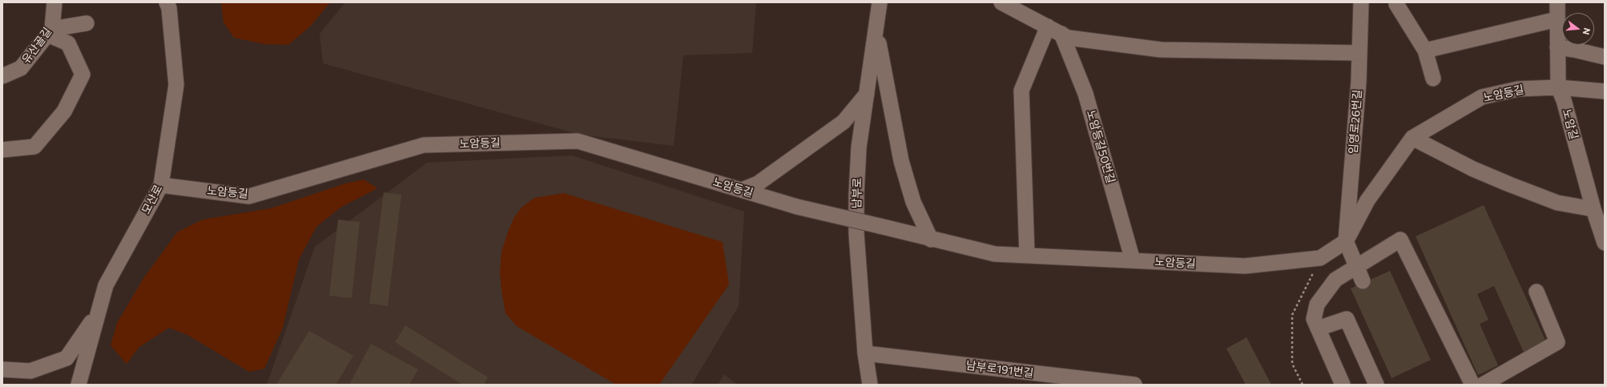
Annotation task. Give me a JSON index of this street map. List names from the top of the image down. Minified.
{"streets":{"street":["유산골길","노암등길","임영로26번길","노암길","노암등길50번길","남부로","모산로","남부로191번길"]},"crossings":[["노암등길","임영로26번길"],["노암등길","노암길"],["노암등길","노암등길50번길"],["노암등길","모산로"],["남부로","남부로191번길"]],"north":"right"}
